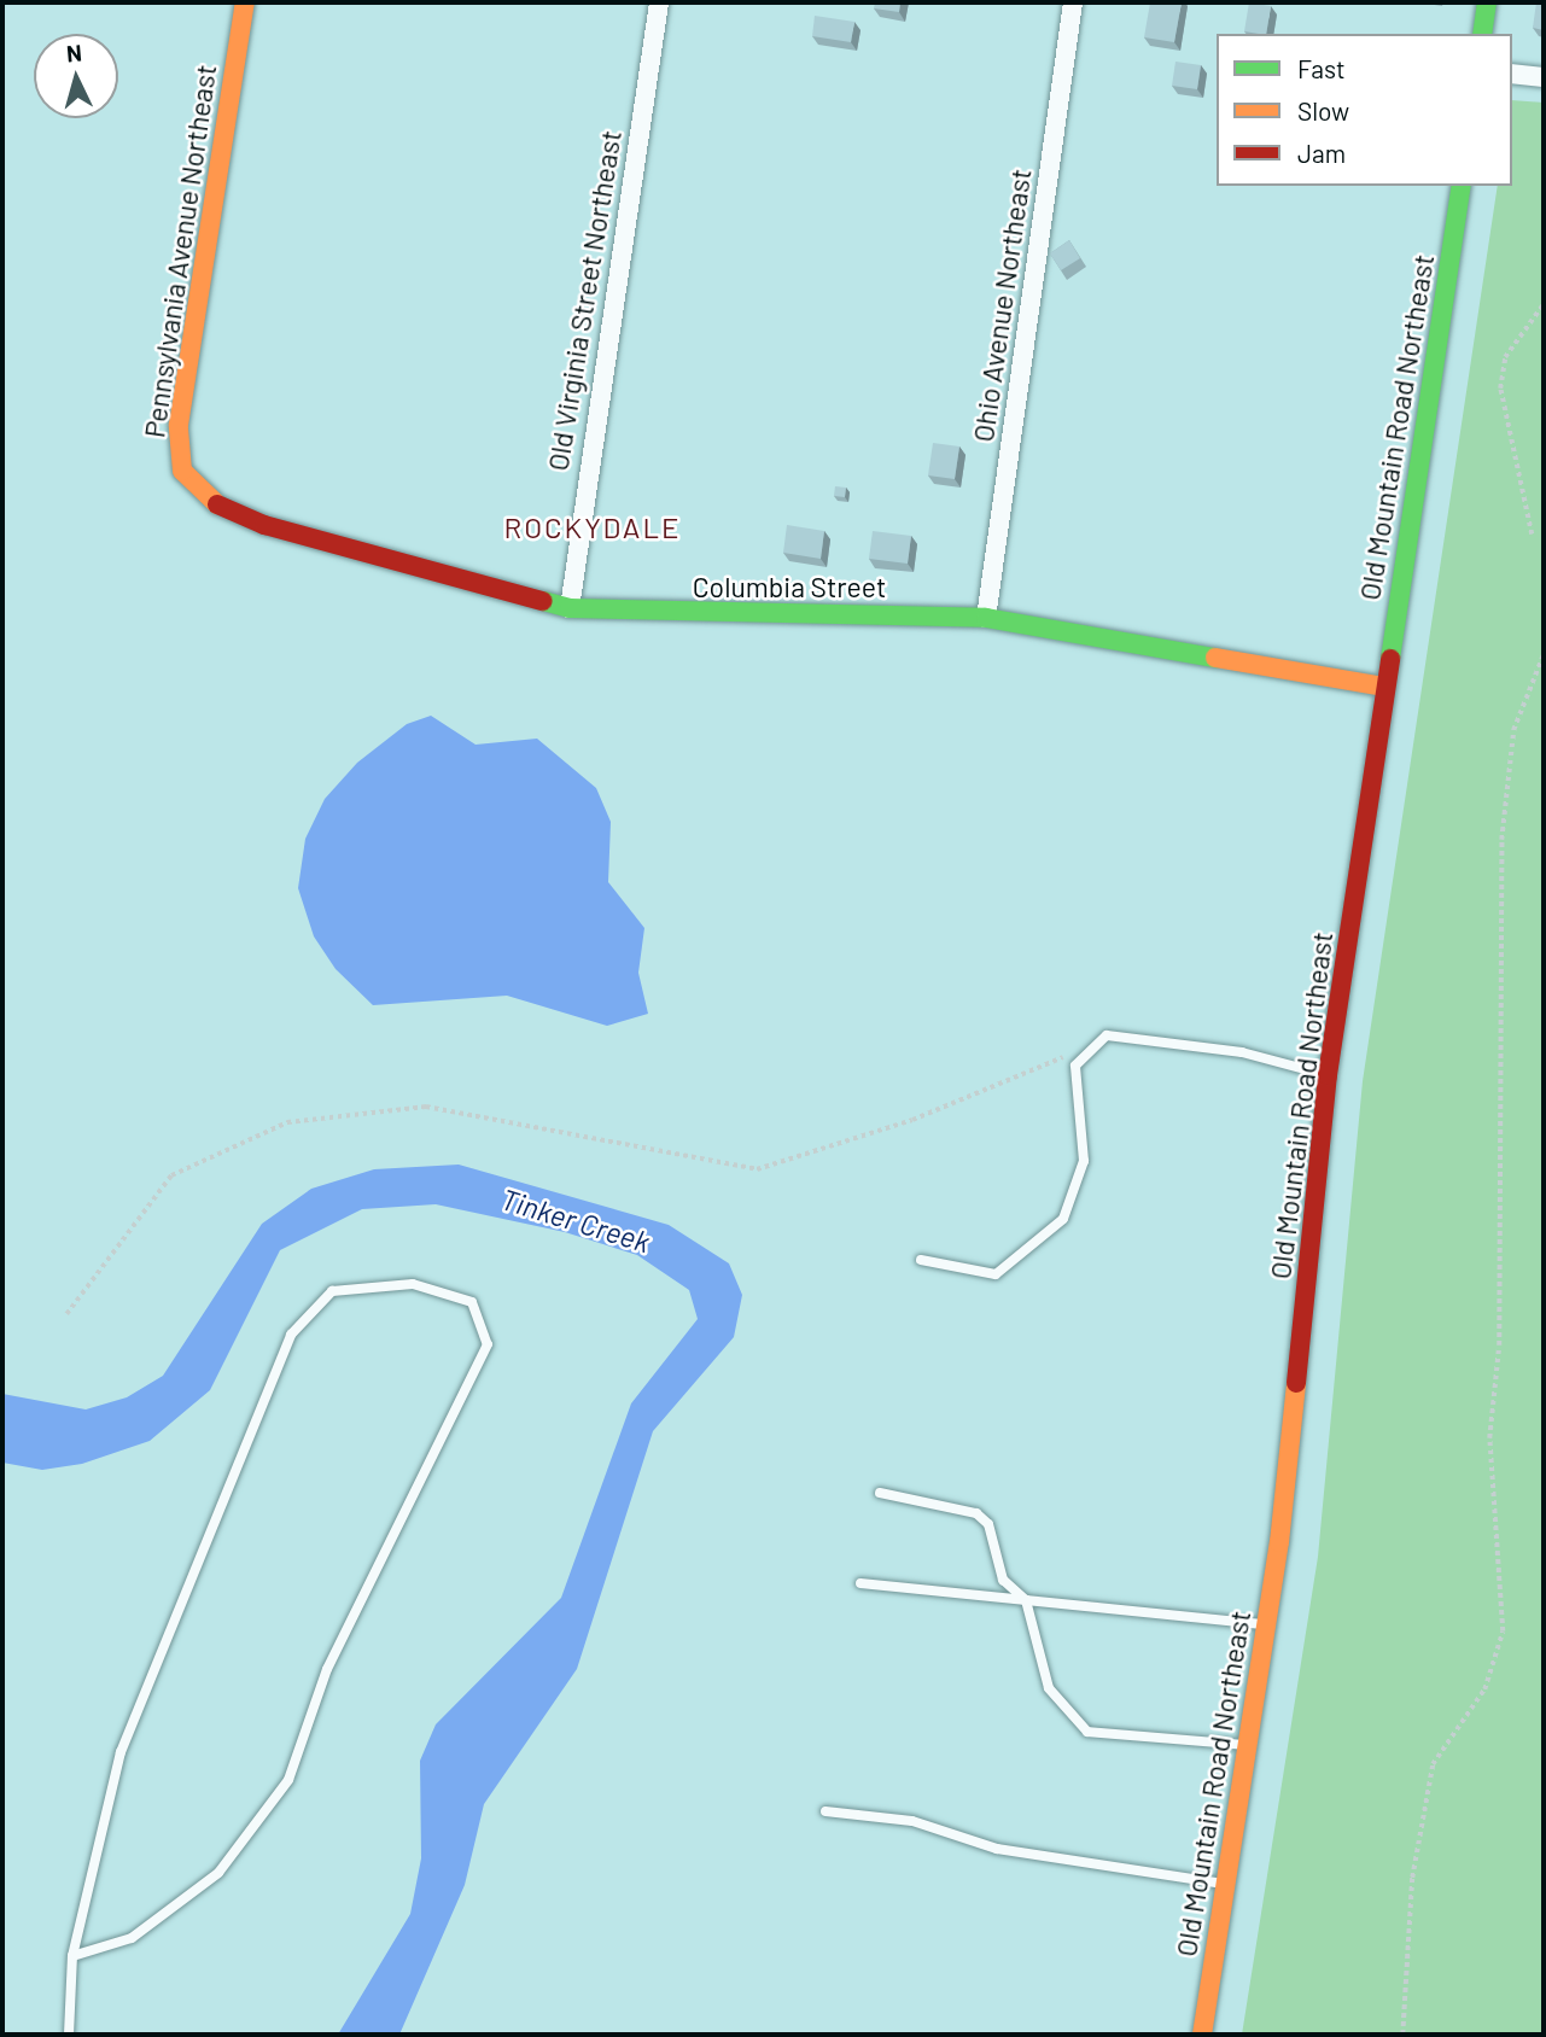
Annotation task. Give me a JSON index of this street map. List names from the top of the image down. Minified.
{"streets":{"street":["Pennsylvania Avenue Northeast","Old Virginia Street Northeast","Ohio Avenue Northeast","Old Mountain Road Northeast","Columbia Street"]},"crossings":[["Pennsylvania Avenue Northeast","Columbia Street"],["Old Virginia Street Northeast","Columbia Street"],["Ohio Avenue Northeast","Columbia Street"],["Old Mountain Road Northeast","Columbia Street"]],"districts":["ROCKYDALE"],"water":["Tinker Creek"],"legend":["Fast","Slow","Jam"],"north":"top"}
